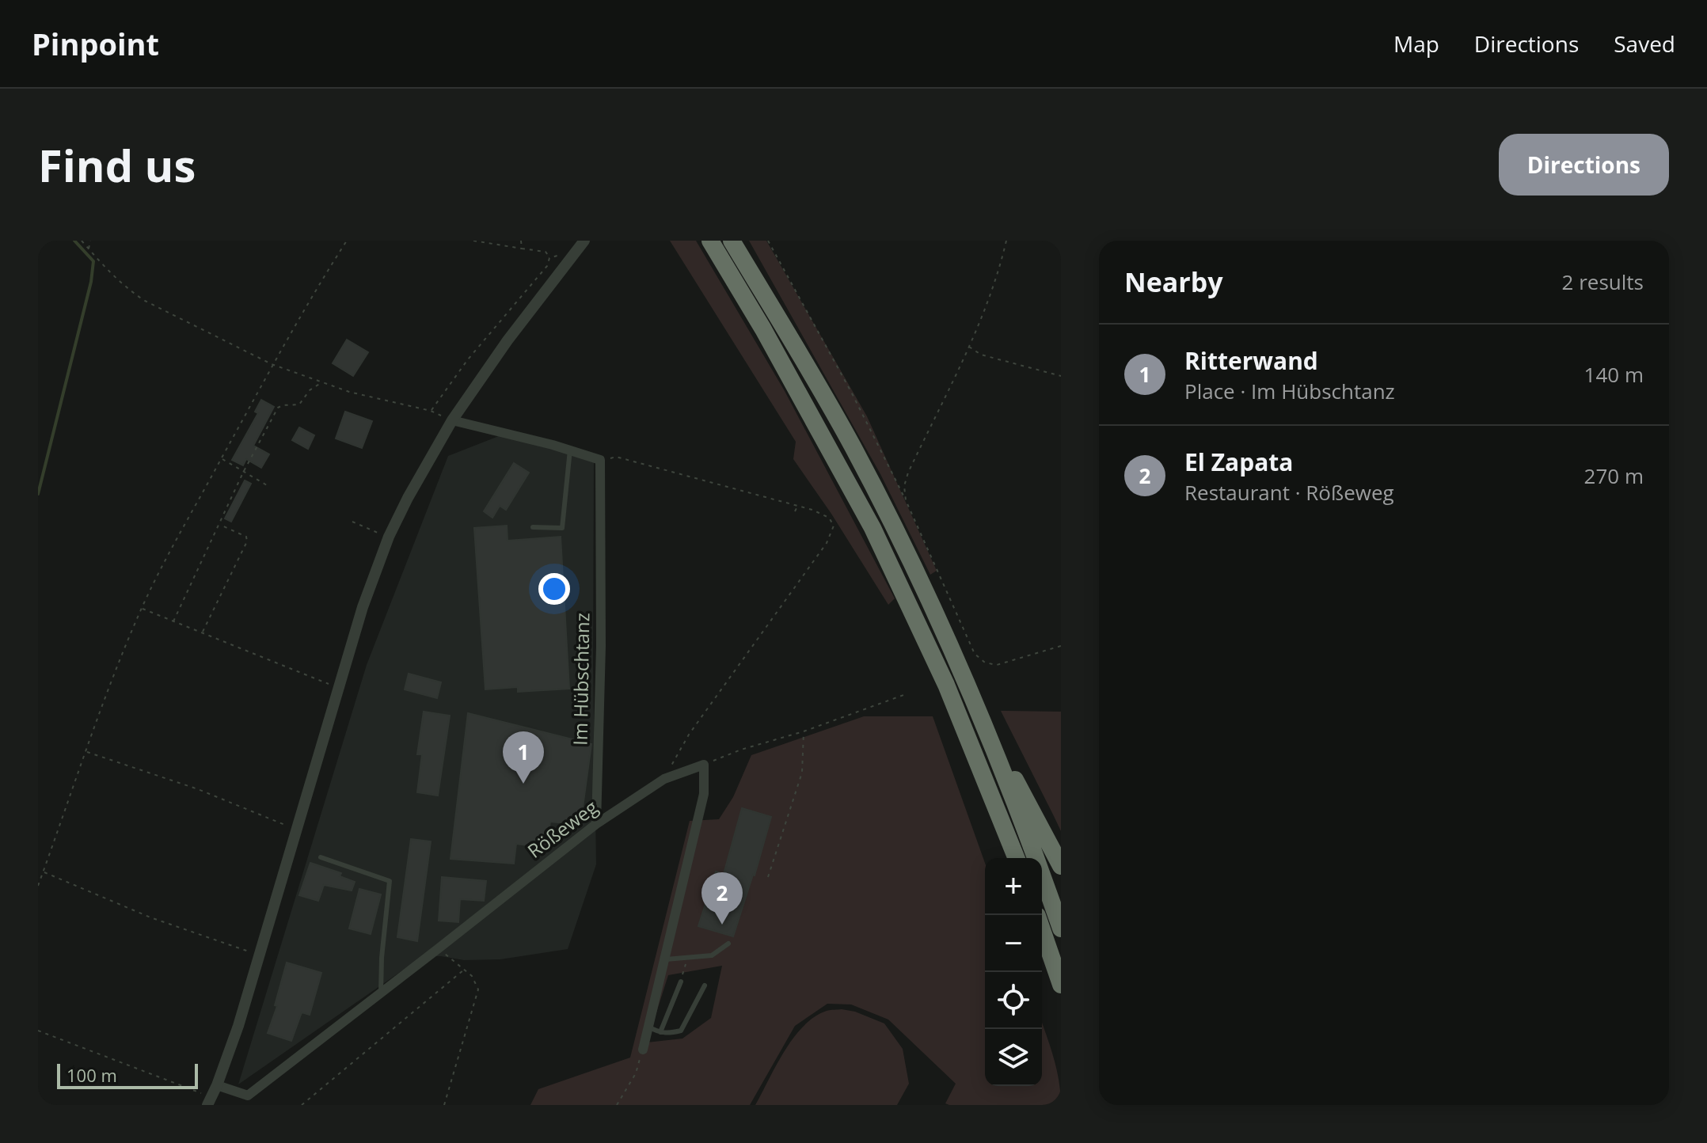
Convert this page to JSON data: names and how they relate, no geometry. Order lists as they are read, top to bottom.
{
  "streets": {
    "street": ["Im Hübschtanz", "Rößeweg"]
  },
  "crossings": [
    ["Im Hübschtanz", "Rößeweg"]
  ],
  "scale_bar": "100 m",
  "page": {
    "header": "Pinpoint",
    "nav": ["Map", "Directions", "Saved"],
    "buttons": "Directions",
    "title": "Find us",
    "heading": ["Nearby", "2 results"],
    "list": [
      {
        "mark": "1",
        "name": "Ritterwand",
        "note": "Place · Im Hübschtanz",
        "value": "140 m"
      },
      {
        "mark": "2",
        "name": "El Zapata",
        "note": "Restaurant · Rößeweg",
        "value": "270 m"
      }
    ],
    "pins": ["1", "2"],
    "map_buttons": ["+", "−"],
    "scale": "100 m"
  }
}
